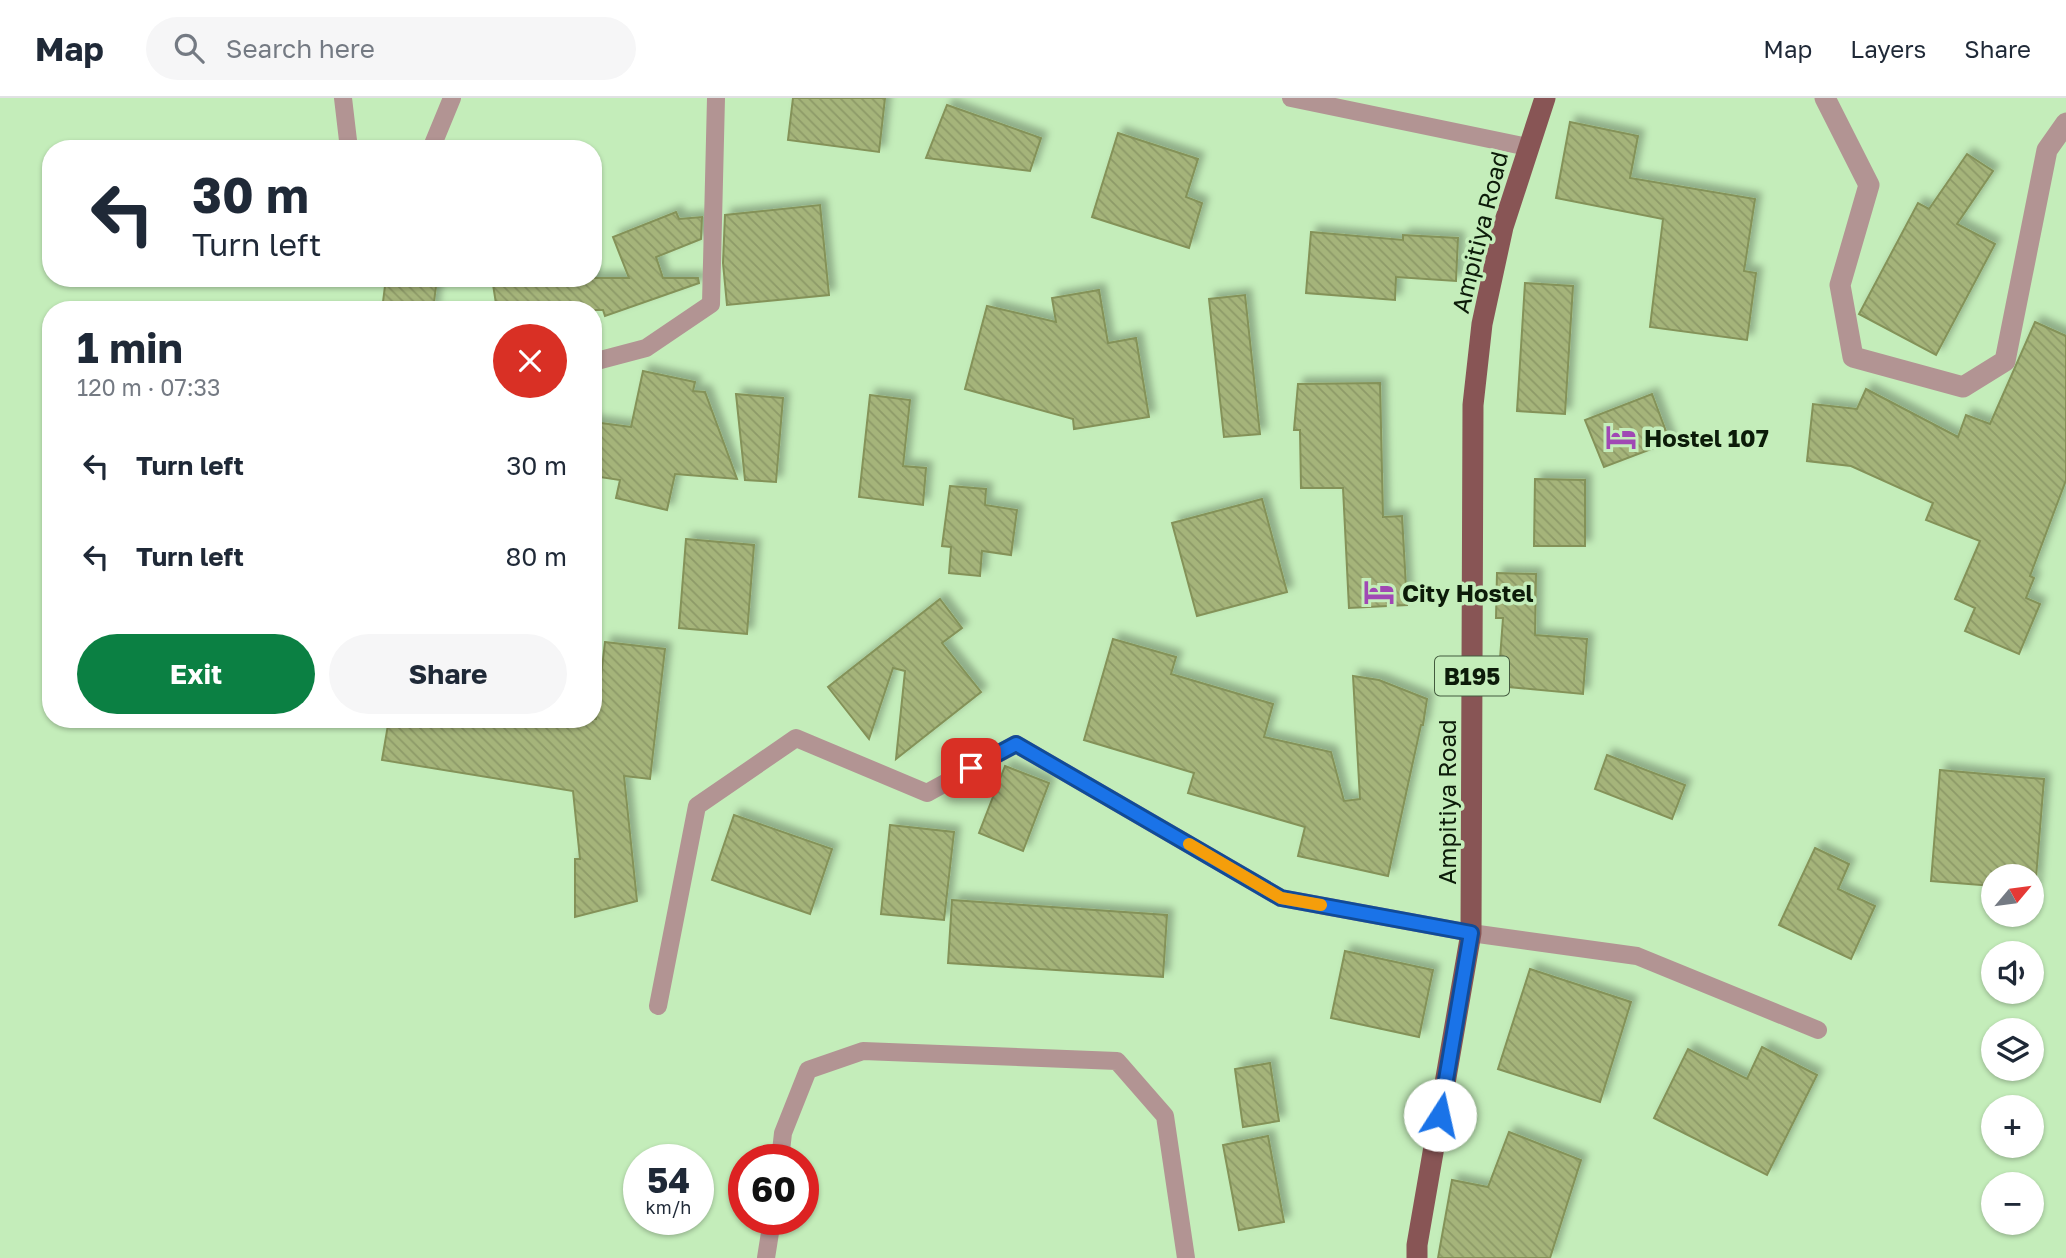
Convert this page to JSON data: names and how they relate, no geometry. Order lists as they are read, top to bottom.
{
  "streets": {
    "main road": ["Ampitiya Road", "B195"]
  },
  "places": {
    "hotel": ["Hostel 107", "City Hostel"]
  },
  "north": "top right",
  "page": {
    "header": "Map",
    "search": "Search here",
    "nav": ["Map", "Layers", "Share"],
    "turn": ["30 m", "Turn left"],
    "heading": ["1 min", "120 m · 07:33"],
    "list": [
      {
        "name": "Turn left",
        "value": "30 m"
      },
      {
        "name": "Turn left",
        "value": "80 m"
      }
    ],
    "buttons": ["Exit", "Share"],
    "map_buttons": ["+", "−"],
    "speed": "54 km/h",
    "limit": "60"
  }
}
